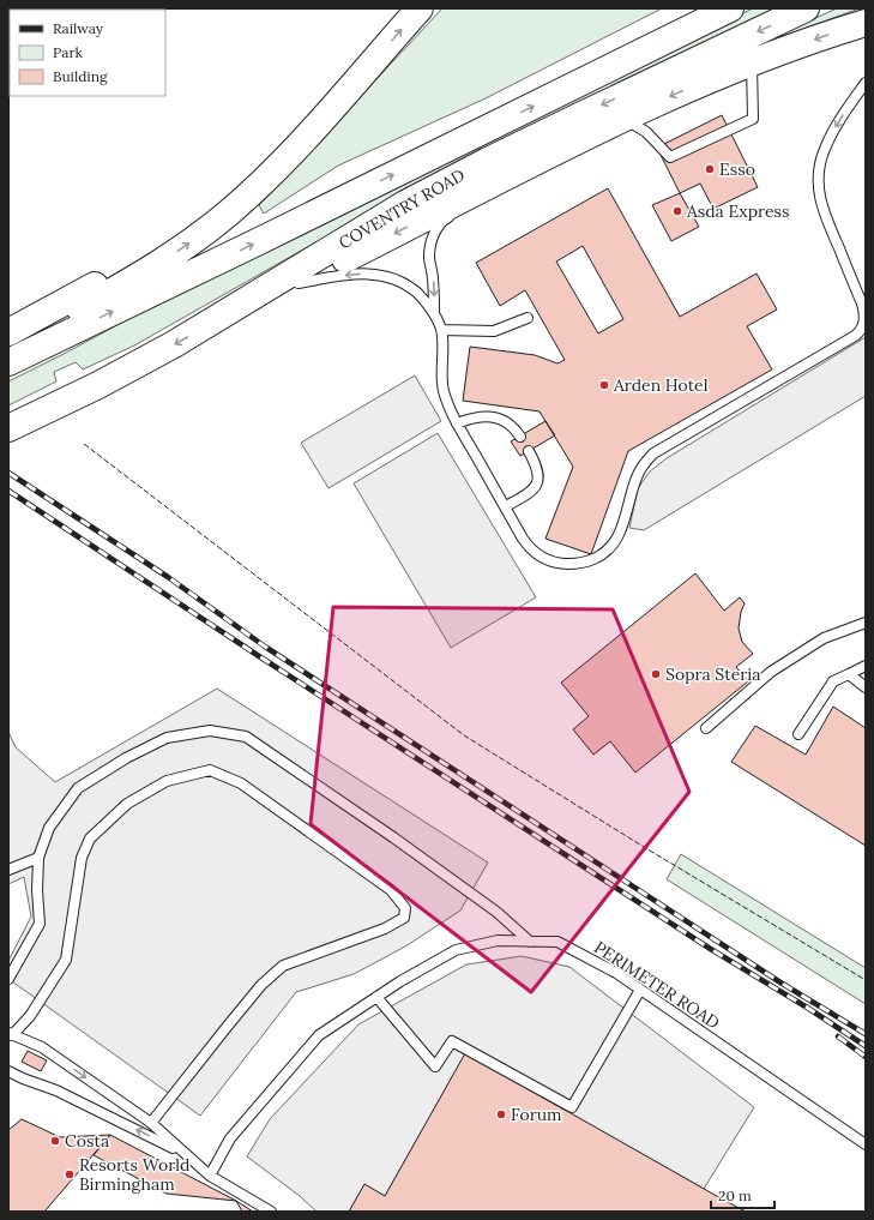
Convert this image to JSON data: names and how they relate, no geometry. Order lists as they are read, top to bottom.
{
  "streets": {
    "highway": ["COVENTRY ROAD"],
    "lane": ["PERIMETER ROAD"]
  },
  "places": [
    "Esso",
    "Asda Express",
    "Arden Hotel",
    "Sopra Steria",
    "Forum",
    "Costa",
    "Resorts World Birmingham"
  ],
  "legend": ["Railway", "Park", "Building"],
  "scale_bar": "20 m"
}
